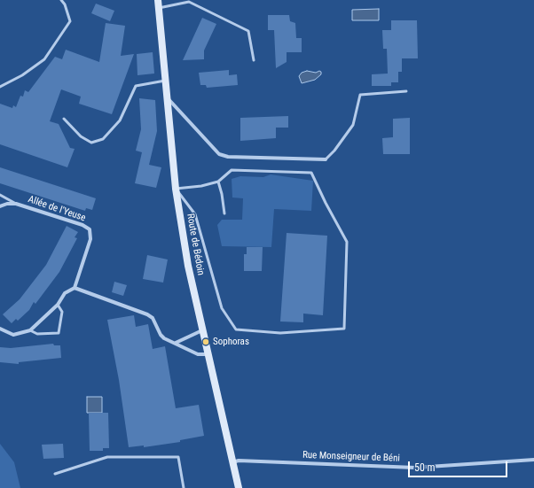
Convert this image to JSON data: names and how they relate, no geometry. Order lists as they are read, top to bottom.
{
  "streets": {
    "main road": ["Route de Bédoin"],
    "street": ["Allée de l'Yeuse", "Rue Monseigneur de Béni"]
  },
  "crossings": [
    ["Route de Bédoin", "Rue Monseigneur de Béni"]
  ],
  "places": ["Sophoras"],
  "scale_bar": "50 m"
}
